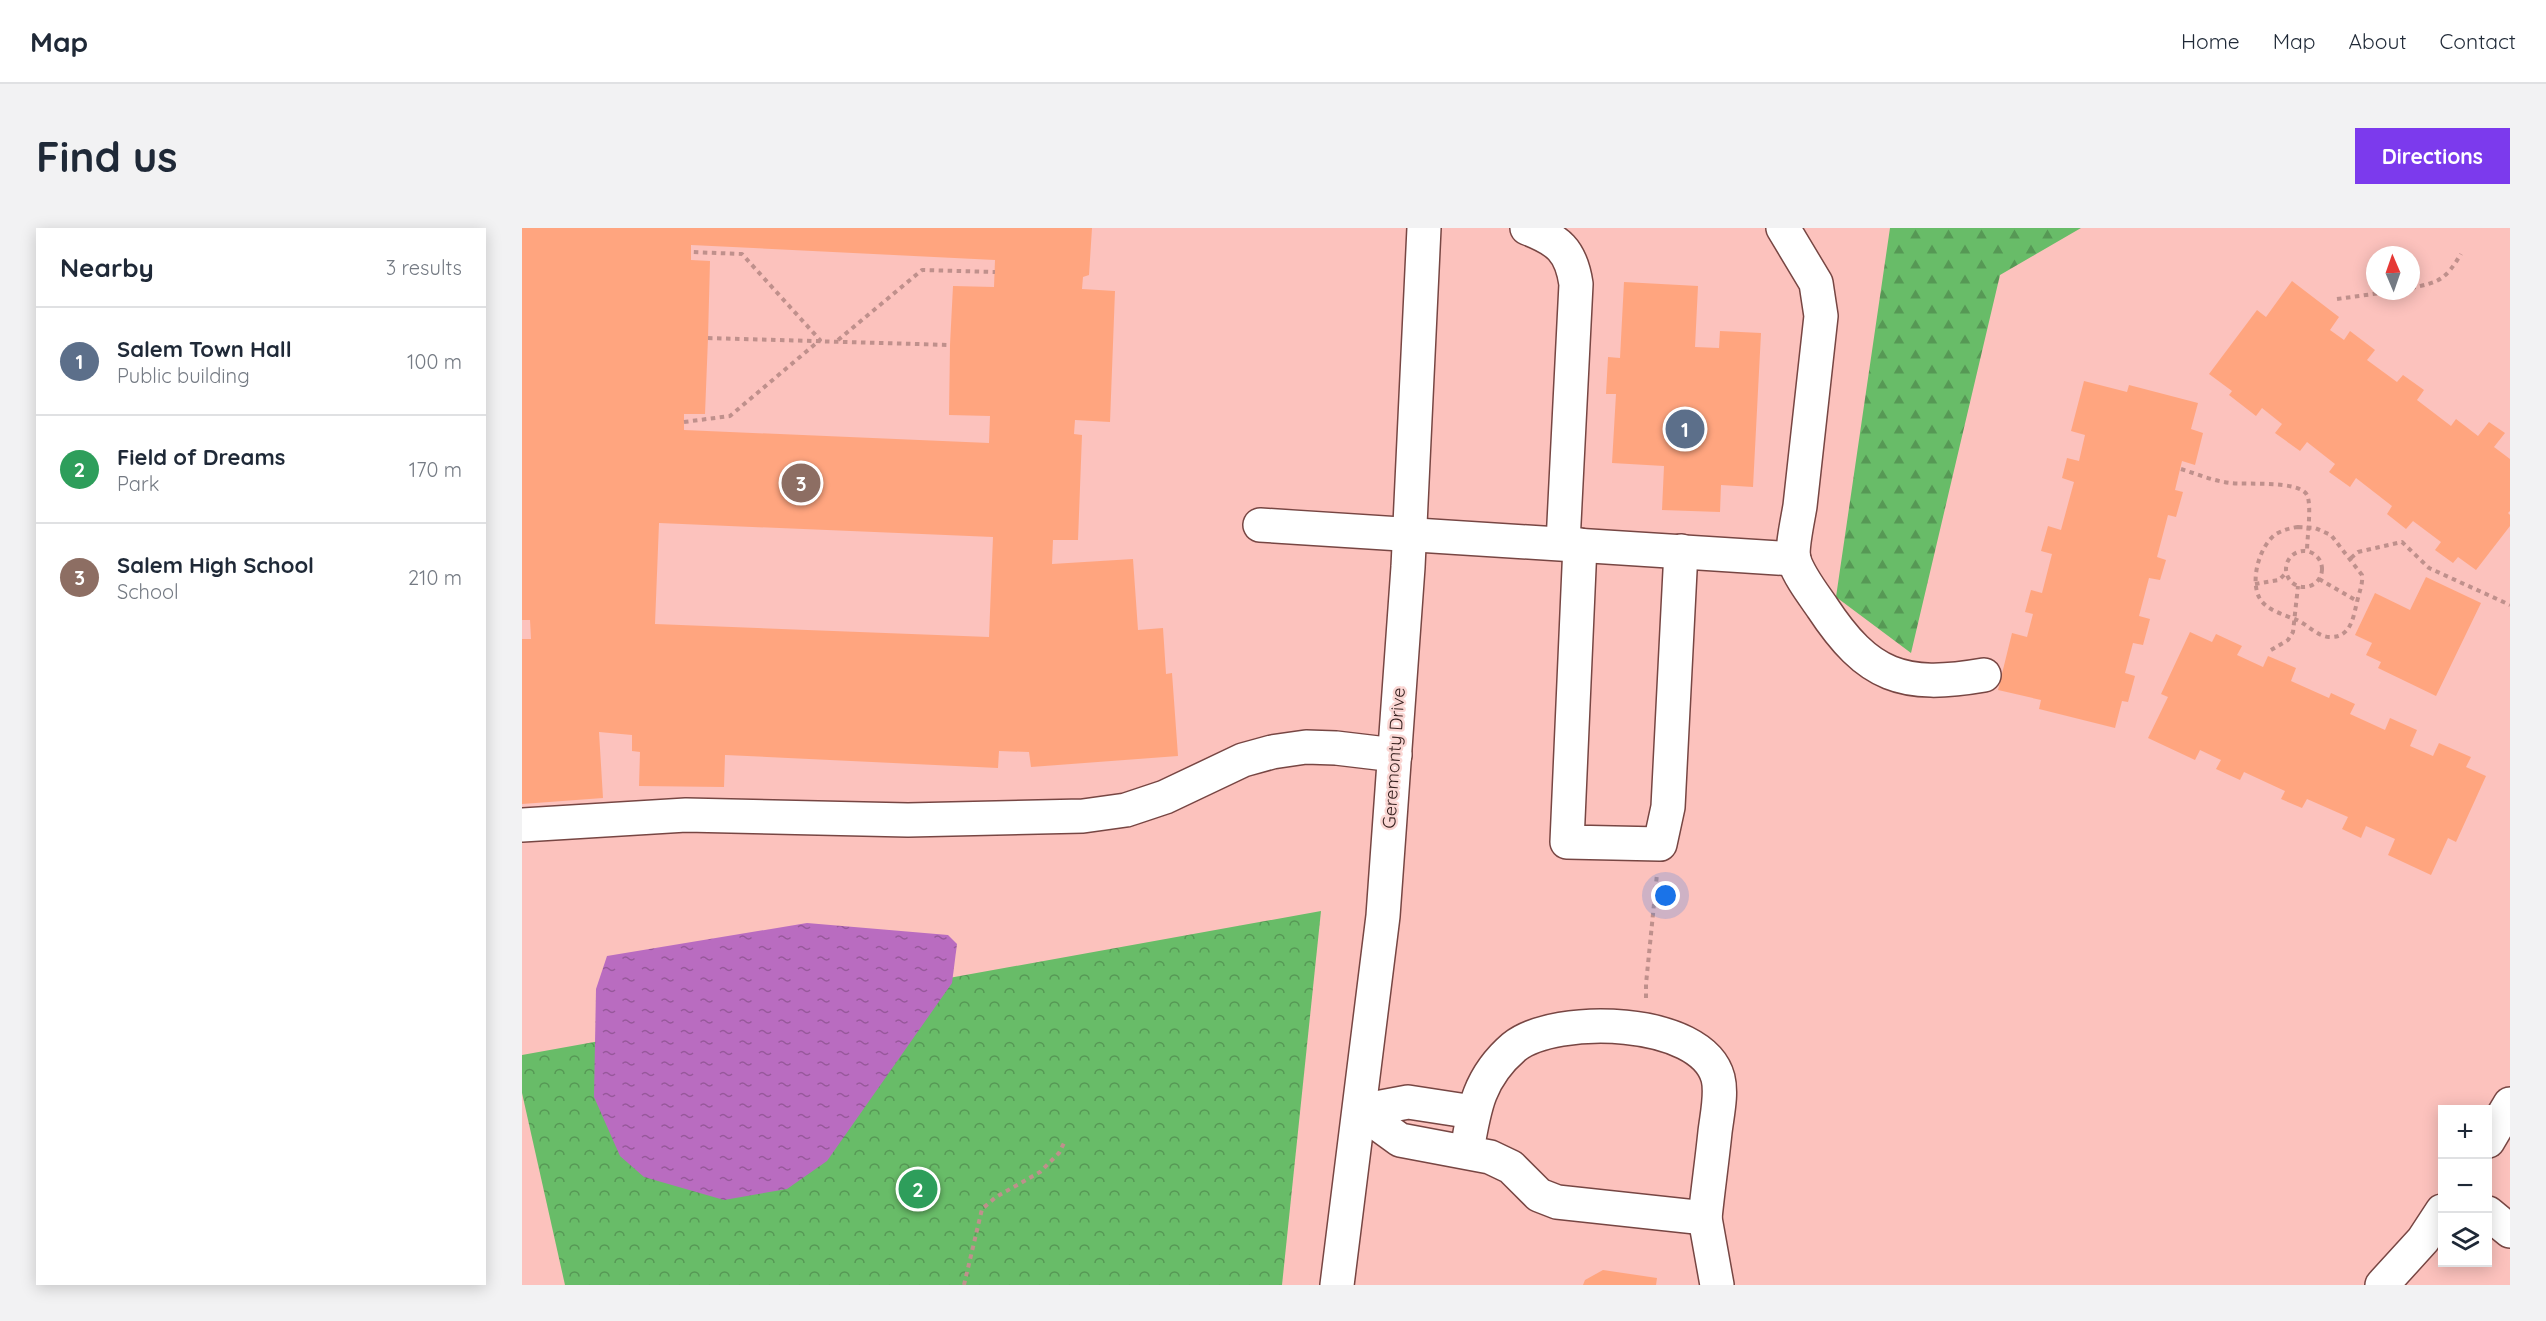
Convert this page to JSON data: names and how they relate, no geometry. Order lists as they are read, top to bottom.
{
  "streets": {
    "street": ["Geremonty Drive"]
  },
  "north": "top",
  "page": {
    "header": "Map",
    "nav": [
      "Home",
      "Map",
      "About",
      "Contact"
    ],
    "buttons": "Directions",
    "title": "Find us",
    "heading": ["Nearby", "3 results"],
    "list": [
      {
        "mark": "1",
        "name": "Salem Town Hall",
        "note": "Public building",
        "value": "100 m"
      },
      {
        "mark": "2",
        "name": "Field of Dreams",
        "note": "Park",
        "value": "170 m"
      },
      {
        "mark": "3",
        "name": "Salem High School",
        "note": "School",
        "value": "210 m"
      }
    ],
    "pins": ["1", "3", "2"],
    "map_buttons": ["+", "−"]
  }
}
